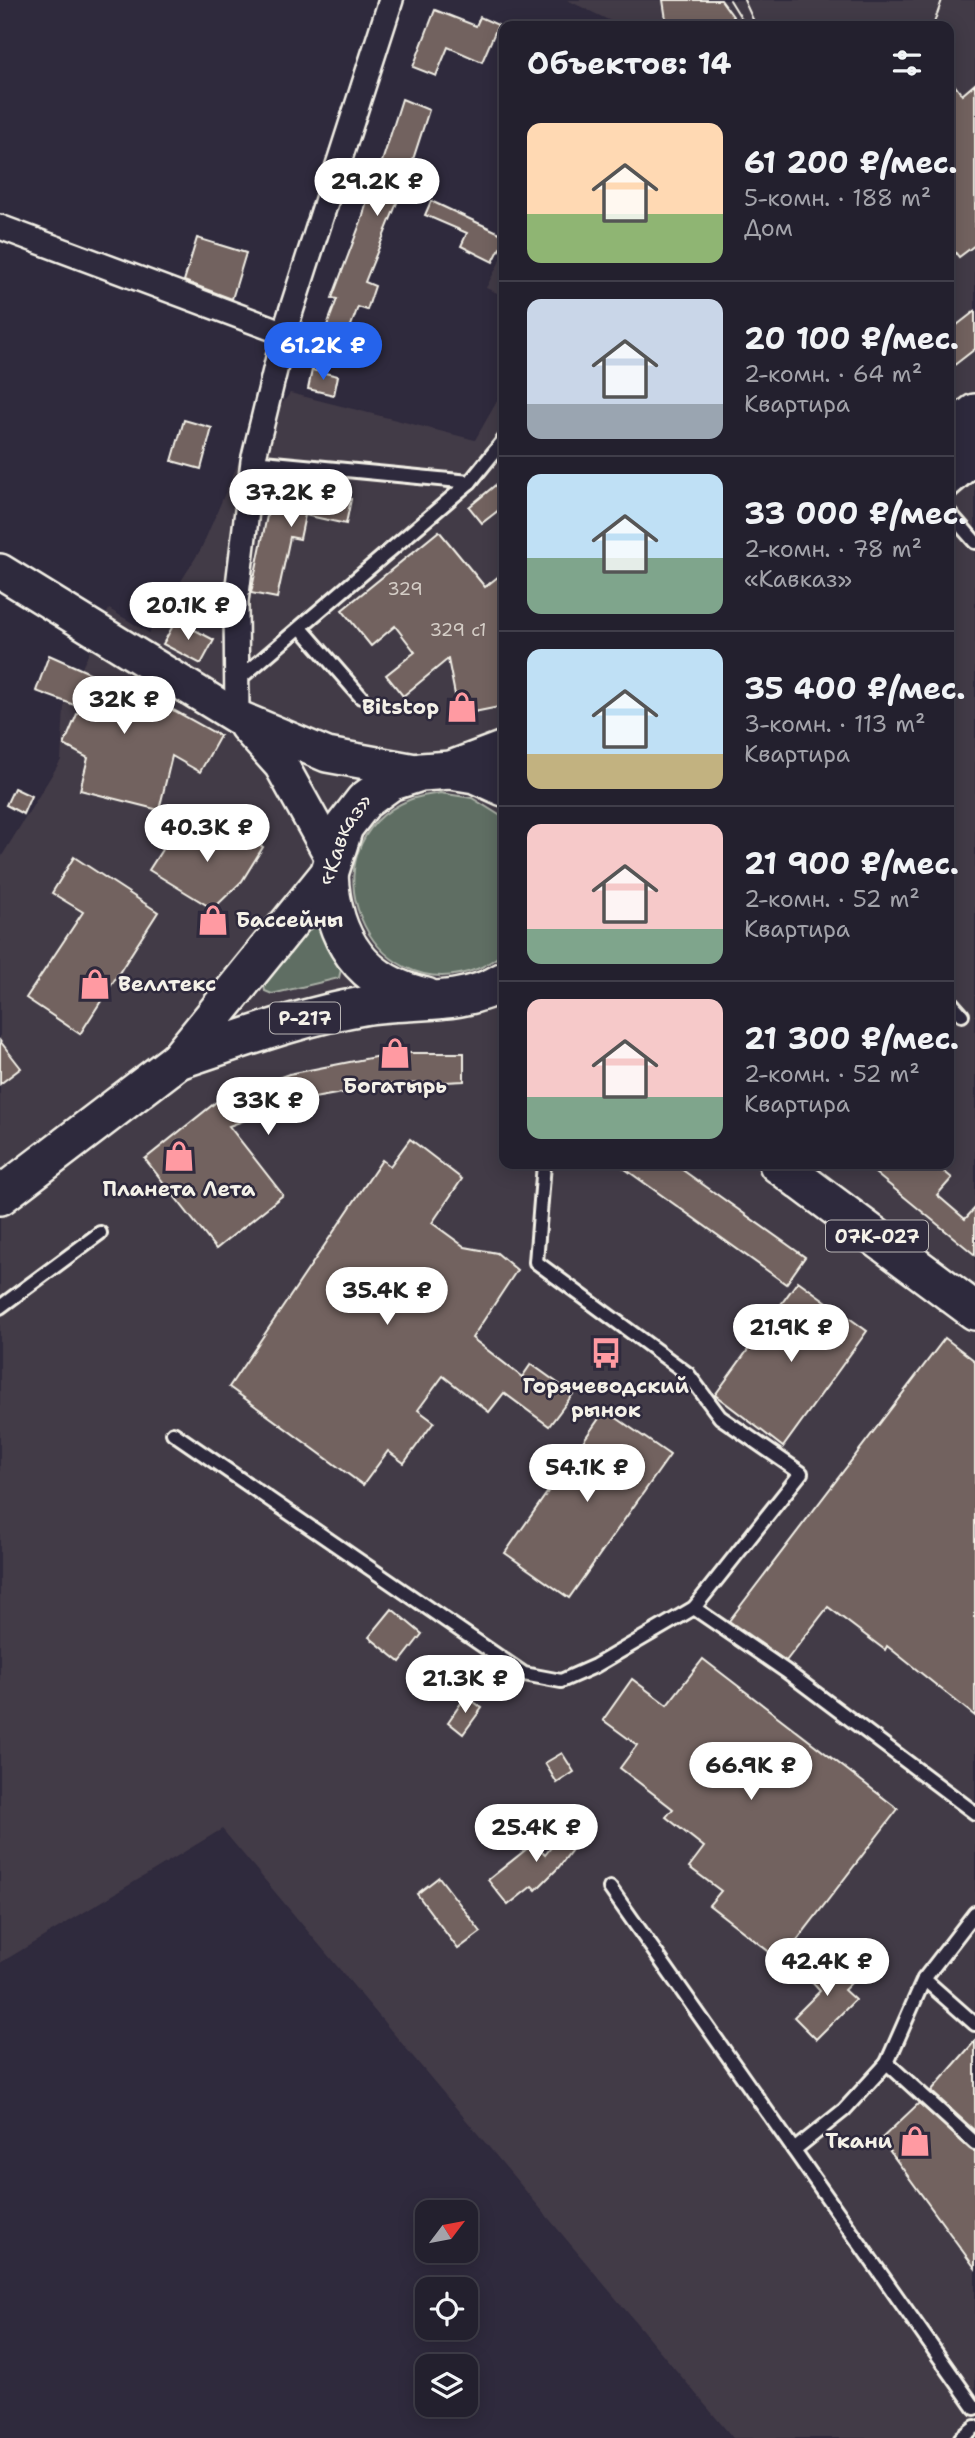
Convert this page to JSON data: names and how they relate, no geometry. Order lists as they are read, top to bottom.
{
  "streets": {
    "main road": ["«Кавказ»", "Р-217", "07К-027"]
  },
  "places": {
    "shop": [
      "Bitstop",
      "Бассейны",
      "Веллтекс",
      "Богатырь",
      "Планета Лета",
      "Ткани"
    ],
    "bus stop": ["Горячеводский рынок"]
  },
  "house_numbers": ["329", "329 с1"],
  "north": "top right",
  "page": {
    "heading": "Объектов: 14",
    "list": [
      {
        "name": "61 200 ₽/мес.",
        "note": "5-комн. · 188 m² · Дом"
      },
      {
        "name": "20 100 ₽/мес.",
        "note": "2-комн. · 64 m² · Квартира"
      },
      {
        "name": "33 000 ₽/мес.",
        "note": "2-комн. · 78 m² · «Кавказ»"
      },
      {
        "name": "35 400 ₽/мес.",
        "note": "3-комн. · 113 m² · Квартира"
      },
      {
        "name": "21 900 ₽/мес.",
        "note": "2-комн. · 52 m² · Квартира"
      },
      {
        "name": "21 300 ₽/мес.",
        "note": "2-комн. · 52 m² · Квартира"
      }
    ],
    "price": [
      "29.2K ₽",
      "61.2K ₽",
      "37.2K ₽",
      "20.1K ₽",
      "32K ₽",
      "40.3K ₽",
      "33K ₽",
      "35.4K ₽",
      "21.9K ₽",
      "54.1K ₽",
      "21.3K ₽",
      "66.9K ₽",
      "25.4K ₽",
      "42.4K ₽"
    ]
  }
}
